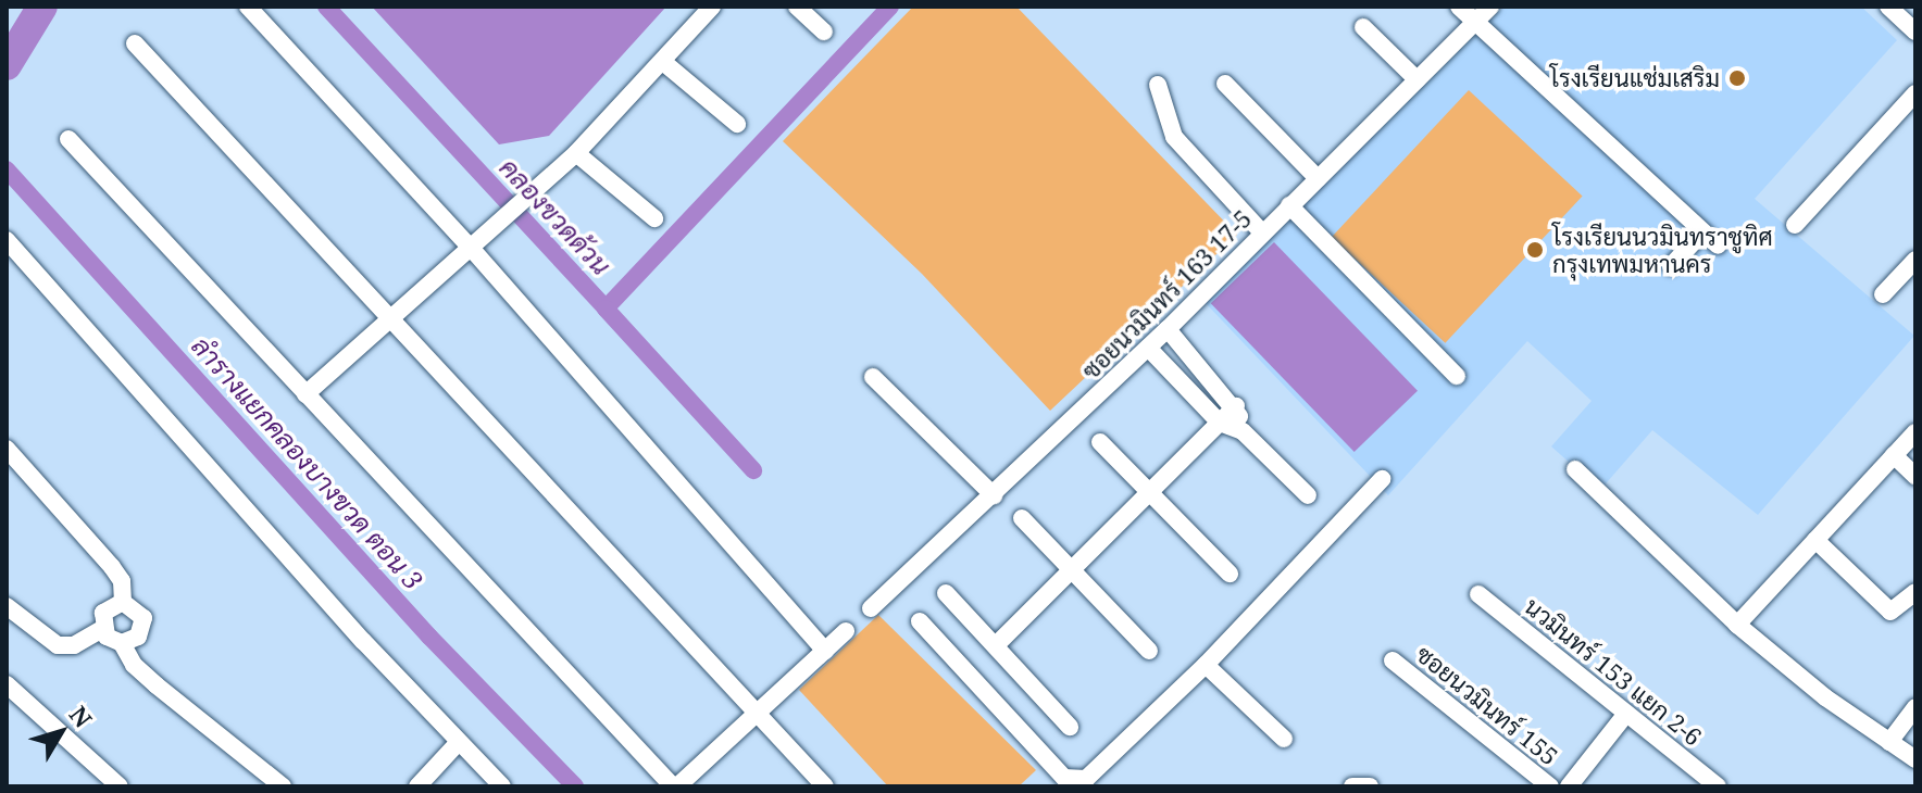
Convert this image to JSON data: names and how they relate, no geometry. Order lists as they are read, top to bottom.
{
  "streets": {
    "street": ["ซอยนวมินทร์ 163 17-5", "นวมินทร์ 153 แยก 2-6", "ซอยนวมินทร์ 155"]
  },
  "water": ["คลองขวดด้วน", "ลำรางแยกคลองบางขวด ตอน 3"],
  "places": ["โรงเรียนแช่มเสริม", "โรงเรียนนวมินทราชูทิศ กรุงเทพมหานคร"],
  "north": "top right"
}
